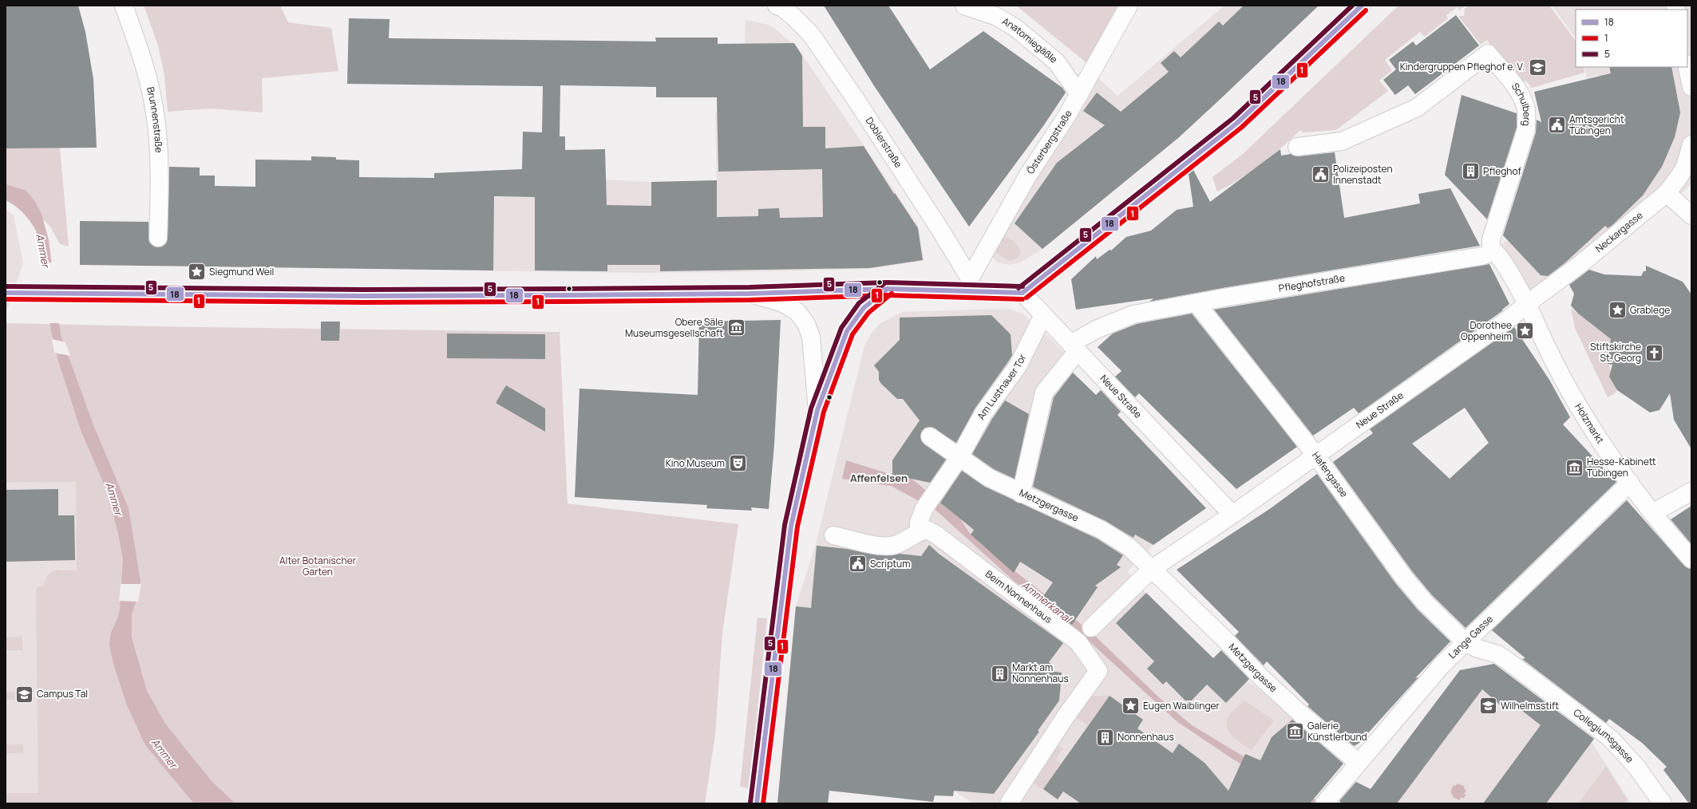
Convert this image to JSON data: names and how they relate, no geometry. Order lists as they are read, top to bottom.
{
  "streets": {
    "street": [
      "Anatomiegäßle",
      "Schulberg",
      "Brunnenstraße",
      "Doblerstraße",
      "Österbergstraße",
      "Neckargasse",
      "Pfleghofstraße",
      "Am Lustnauer Tor",
      "Neue Straße",
      "Holzmarkt",
      "Hafengasse",
      "Metzgergasse",
      "Beim Nonnenhaus",
      "Lange Gasse",
      "Collegiumsgasse"
    ]
  },
  "crossings": [
    ["Anatomiegäßle", "Österbergstraße"],
    ["Schulberg", "Pfleghofstraße"],
    ["Doblerstraße", "Österbergstraße"],
    ["Neckargasse", "Neue Straße"],
    ["Neckargasse", "Holzmarkt"],
    ["Pfleghofstraße", "Neue Straße"],
    ["Pfleghofstraße", "Hafengasse"],
    ["Am Lustnauer Tor", "Neue Straße"],
    ["Am Lustnauer Tor", "Metzgergasse"],
    ["Neue Straße", "Holzmarkt"],
    ["Neue Straße", "Hafengasse"],
    ["Neue Straße", "Metzgergasse"],
    ["Holzmarkt", "Lange Gasse"],
    ["Hafengasse", "Lange Gasse"],
    ["Hafengasse", "Collegiumsgasse"],
    ["Metzgergasse", "Lange Gasse"],
    ["Lange Gasse", "Collegiumsgasse"]
  ],
  "districts": ["Affenfelsen"],
  "water": ["Ammer", "Ammerkanal"],
  "parks": ["Alter Botanischer Garten"],
  "places": {
    "school or university": ["Kindergruppen Pfleghof e. V.", "Campus Tal", "Wilhelmsstift"],
    "public building": ["Amtsgericht Tübingen", "Polizeiposten Innenstadt", "Scriptum"],
    "building": ["Pfleghof", "Markt am Nonnenhaus", "Nonnenhaus"],
    "place": [
      "Siegmund Weil",
      "Grablege",
      "Dorothee Oppenheim",
      "Eugen Waiblinger"
    ],
    "museum": ["Obere Säle Museumsgesellschaft", "Hesse-Kabinett Tübingen", "Galerie Künstlerbund"],
    "church": ["Stiftskirche St. Georg"],
    "theatre": ["Kino Museum"]
  },
  "lines": ["transit line 18", "transit line 5", "transit line 1"],
  "legend": ["18", "1", "5"]
}
